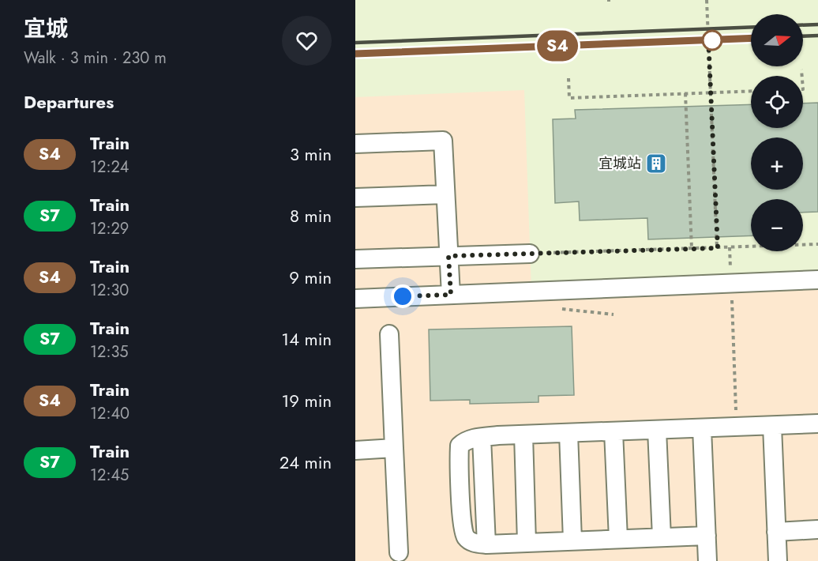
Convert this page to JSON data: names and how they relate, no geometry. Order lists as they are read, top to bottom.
{
  "places": {
    "building": ["宜城站"]
  },
  "north": "right",
  "page": {
    "heading": [
      ["宜城", "Walk · 3 min · 230 m"],
      "Departures"
    ],
    "on_map": "S4",
    "map_buttons": ["+", "−"],
    "list": [
      {
        "mark": "S4",
        "name": "Train",
        "note": "12:24",
        "value": "3 min"
      },
      {
        "mark": "S7",
        "name": "Train",
        "note": "12:29",
        "value": "8 min"
      },
      {
        "mark": "S4",
        "name": "Train",
        "note": "12:30",
        "value": "9 min"
      },
      {
        "mark": "S7",
        "name": "Train",
        "note": "12:35",
        "value": "14 min"
      },
      {
        "mark": "S4",
        "name": "Train",
        "note": "12:40",
        "value": "19 min"
      },
      {
        "mark": "S7",
        "name": "Train",
        "note": "12:45",
        "value": "24 min"
      }
    ]
  }
}
